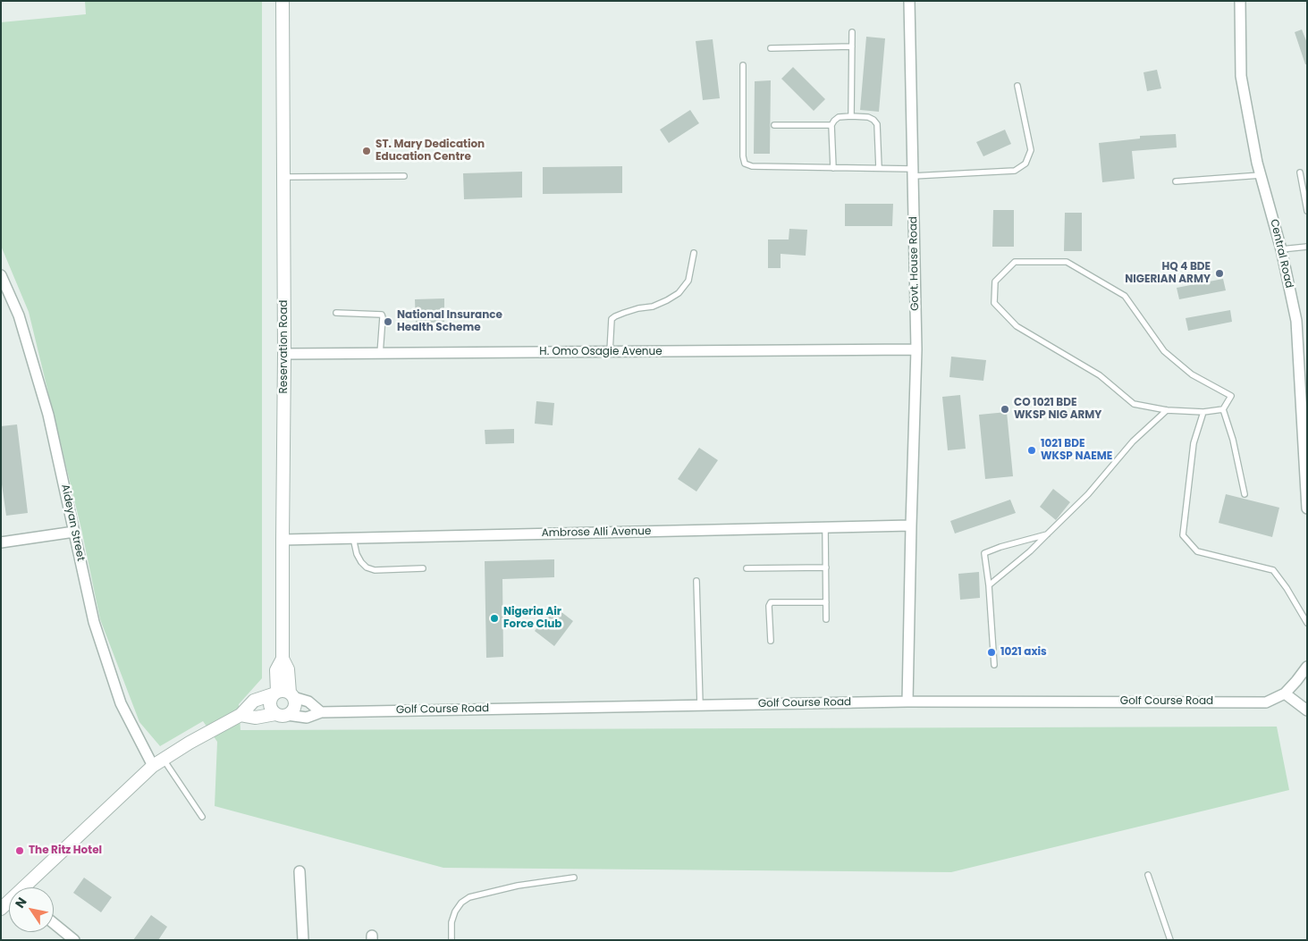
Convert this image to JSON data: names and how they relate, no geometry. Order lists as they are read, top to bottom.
{
  "streets": {
    "street": [
      "Central Road",
      "Govt. House Road",
      "Reservation Road",
      "H. Omo Osagie Avenue",
      "Aideyan Street",
      "Ambrose Alli Avenue",
      "Golf Course Road"
    ]
  },
  "crossings": [
    ["Govt. House Road", "H. Omo Osagie Avenue"],
    ["Govt. House Road", "Ambrose Alli Avenue"],
    ["Govt. House Road", "Golf Course Road"],
    ["Reservation Road", "H. Omo Osagie Avenue"],
    ["Reservation Road", "Ambrose Alli Avenue"],
    ["Reservation Road", "Golf Course Road"]
  ],
  "places": [
    "ST. Mary Dedication Education Centre",
    "HQ 4 BDE NIGERIAN ARMY",
    "National Insurance Health Scheme",
    "CO 1021 BDE WKSP NIG ARMY",
    "1021 BDE WKSP NAEME",
    "Nigeria Air Force Club",
    "1021 axis",
    "The Ritz Hotel"
  ],
  "north": "top left"
}
